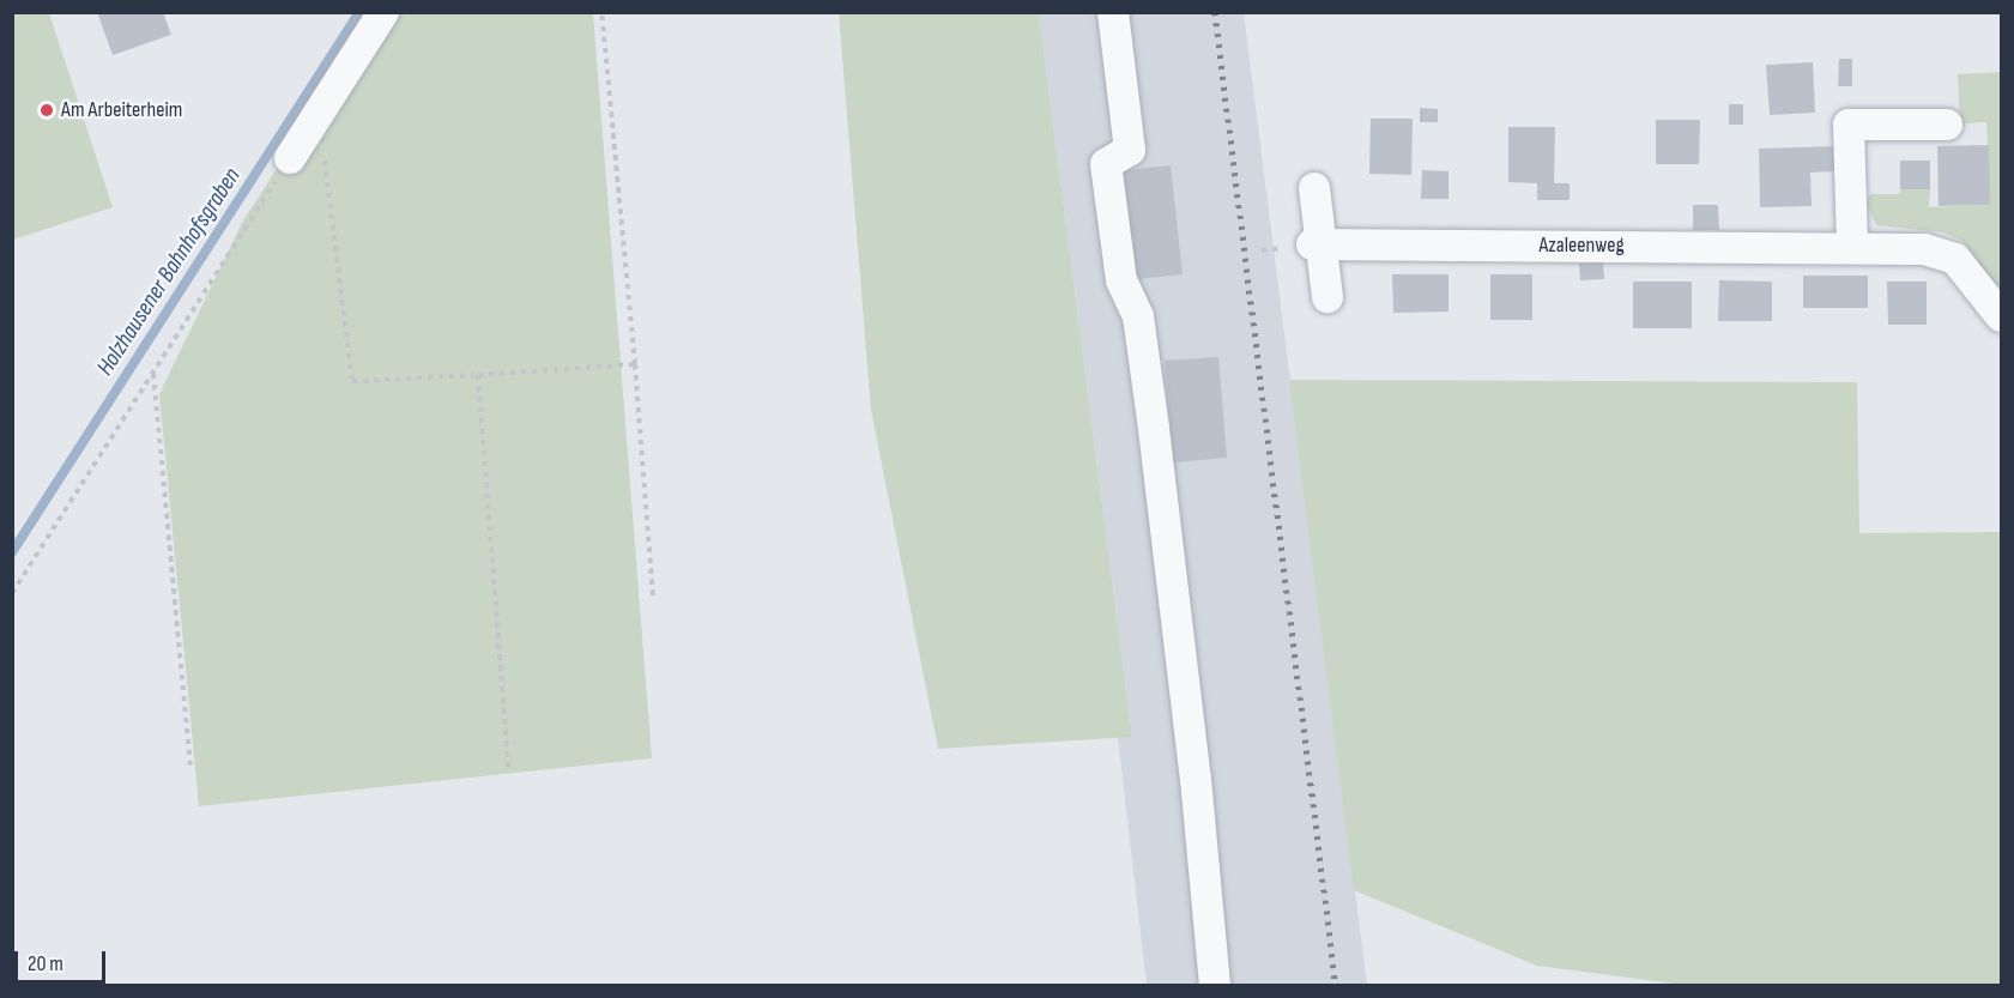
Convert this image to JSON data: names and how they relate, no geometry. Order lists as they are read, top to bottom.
{
  "streets": {
    "street": ["Azaleenweg"]
  },
  "water": ["Holzhausener Bahnhofsgraben"],
  "places": ["Am Arbeiterheim"],
  "scale_bar": "20 m"
}
